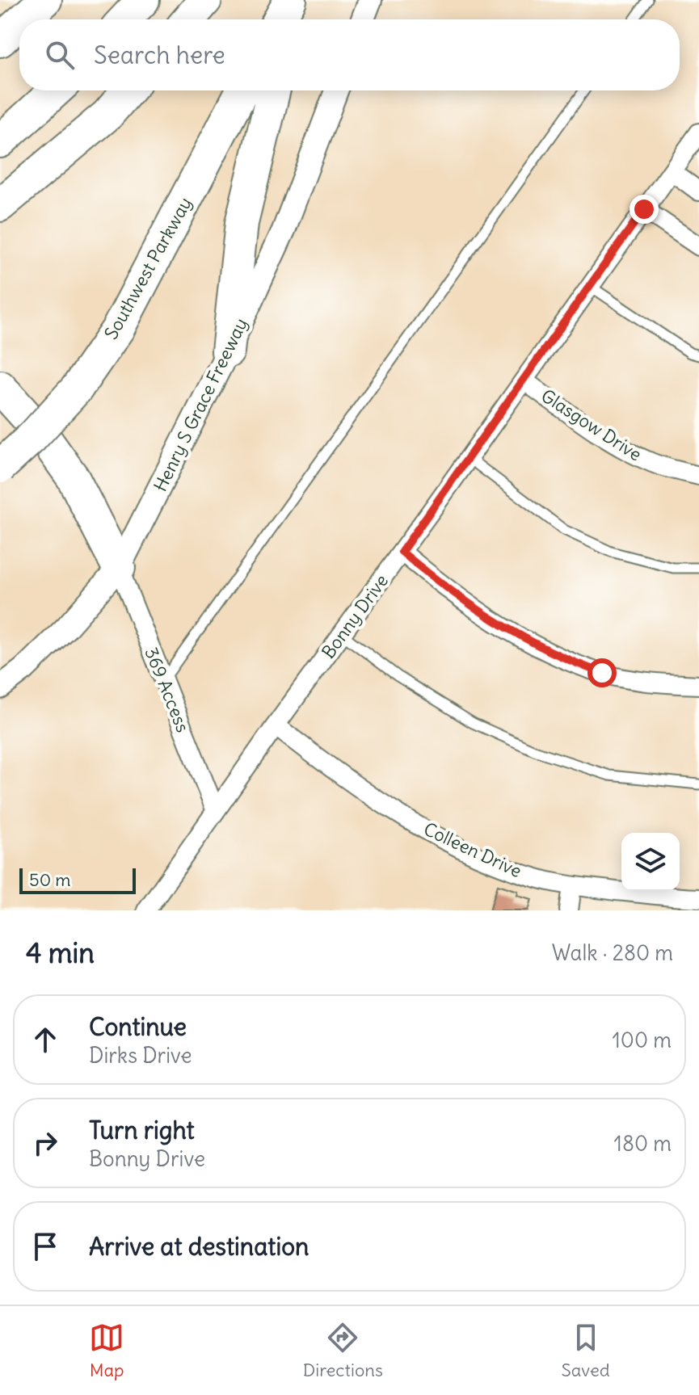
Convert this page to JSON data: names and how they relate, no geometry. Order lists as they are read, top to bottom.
{
  "streets": {
    "highway": ["Southwest Parkway"],
    "street": [
      "Henry S Grace Freeway",
      "Glasgow Drive",
      "Bonny Drive",
      "369 Access",
      "Colleen Drive"
    ]
  },
  "crossings": [
    ["Henry S Grace Freeway", "369 Access"],
    ["Glasgow Drive", "Bonny Drive"],
    ["Bonny Drive", "369 Access"],
    ["Bonny Drive", "Colleen Drive"]
  ],
  "scale_bar": "50 m",
  "page": {
    "search": "Search here",
    "scale": "50 m",
    "heading": ["4 min", "Walk · 280 m"],
    "list": [
      ["Continue", "Dirks Drive", "100 m"],
      ["Turn right", "Bonny Drive", "180 m"],
      "Arrive at destination"
    ],
    "nav": ["Map", "Directions", "Saved"]
  }
}
